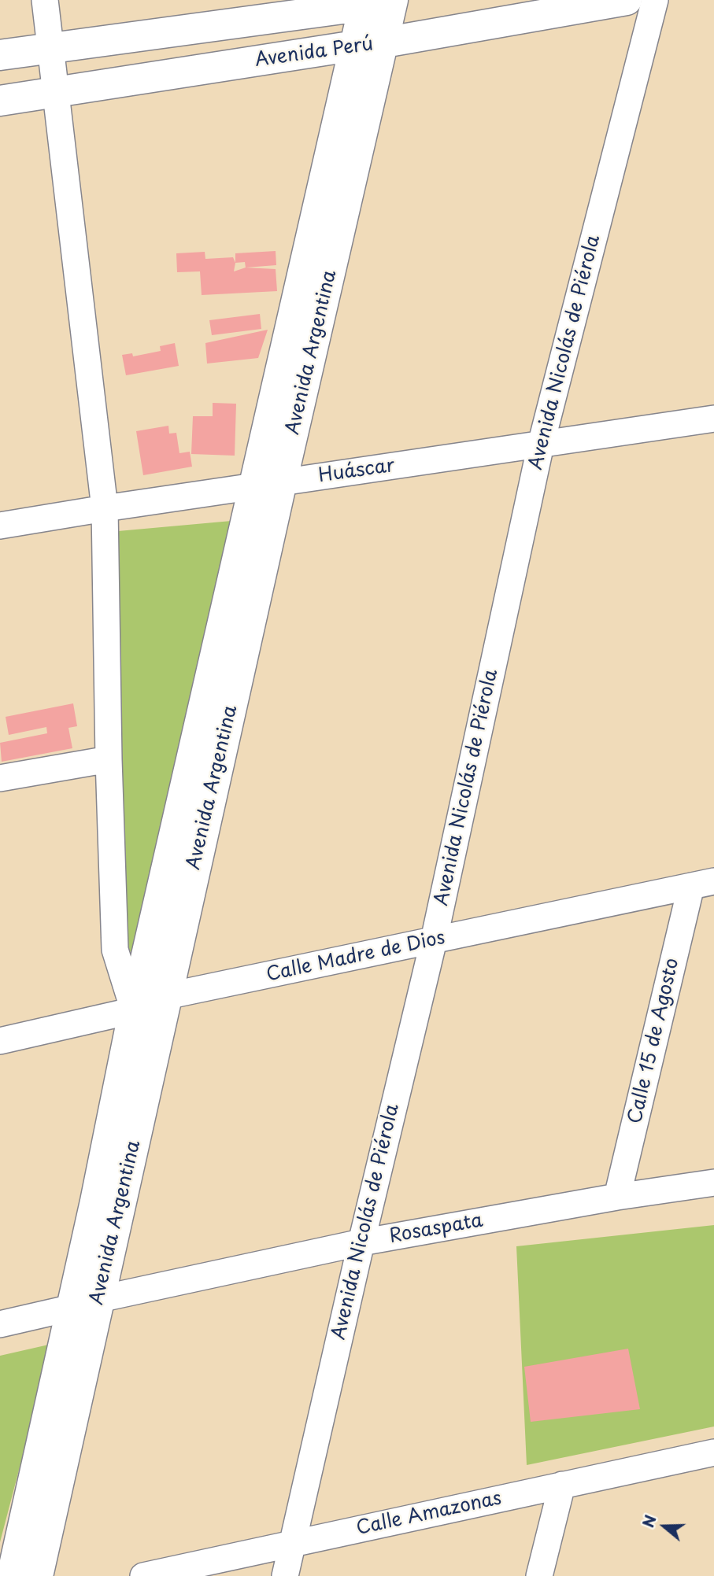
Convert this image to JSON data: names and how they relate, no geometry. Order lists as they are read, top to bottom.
{
  "streets": {
    "street": [
      "Avenida Perú",
      "Avenida Argentina",
      "Avenida Nicolás de Piérola",
      "Huáscar",
      "Calle Madre de Dios",
      "Calle 15 de Agosto",
      "Rosaspata",
      "Calle Amazonas"
    ]
  },
  "crossings": [
    ["Avenida Perú", "Avenida Argentina"],
    ["Avenida Argentina", "Huáscar"],
    ["Avenida Argentina", "Calle Madre de Dios"],
    ["Avenida Argentina", "Rosaspata"],
    ["Avenida Nicolás de Piérola", "Huáscar"],
    ["Avenida Nicolás de Piérola", "Calle Madre de Dios"],
    ["Avenida Nicolás de Piérola", "Rosaspata"],
    ["Avenida Nicolás de Piérola", "Calle Amazonas"],
    ["Calle Madre de Dios", "Calle 15 de Agosto"],
    ["Calle 15 de Agosto", "Rosaspata"]
  ],
  "north": "left"
}
